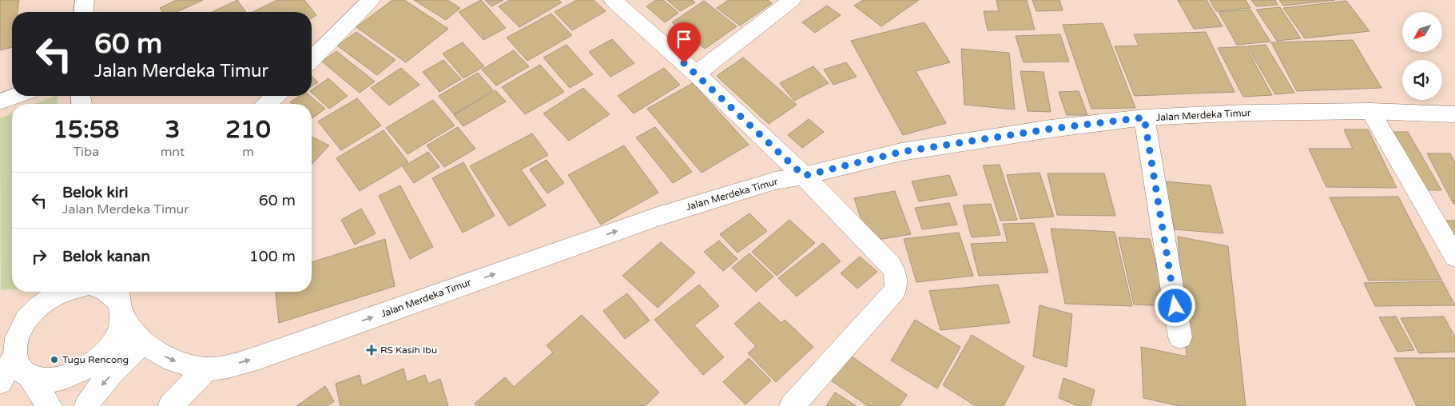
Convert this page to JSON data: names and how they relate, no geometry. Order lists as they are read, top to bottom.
{
  "streets": {
    "main road": ["Jalan Merdeka Timur"]
  },
  "one_way": ["Jalan Merdeka Timur"],
  "places": {
    "health": ["RS Kasih Ibu"],
    "other": ["Tugu Rencong"]
  },
  "north": "bottom left",
  "page": {
    "turn": ["60 m", "Jalan Merdeka Timur"],
    "eta": [
      "15:58",
      "Tiba",
      "3",
      "mnt",
      "210",
      "m"
    ],
    "list": [
      {
        "name": "Belok kiri",
        "note": "Jalan Merdeka Timur",
        "value": "60 m"
      },
      {
        "name": "Belok kanan",
        "value": "100 m"
      }
    ]
  }
}
